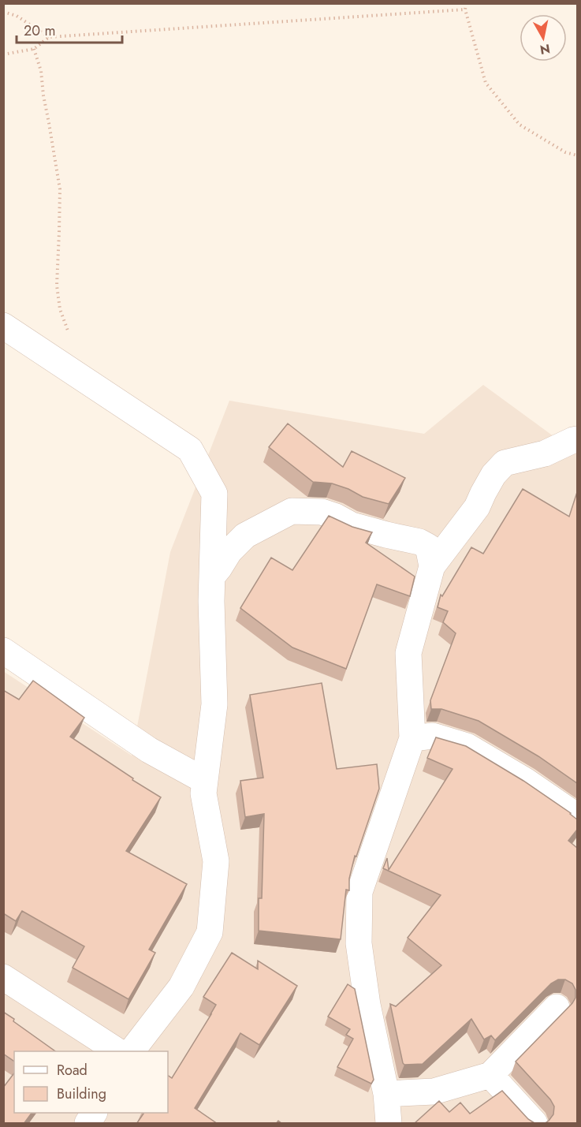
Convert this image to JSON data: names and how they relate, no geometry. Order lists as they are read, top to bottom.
{
  "legend": ["Road", "Building"],
  "scale_bar": "20 m",
  "north": "bottom"
}
